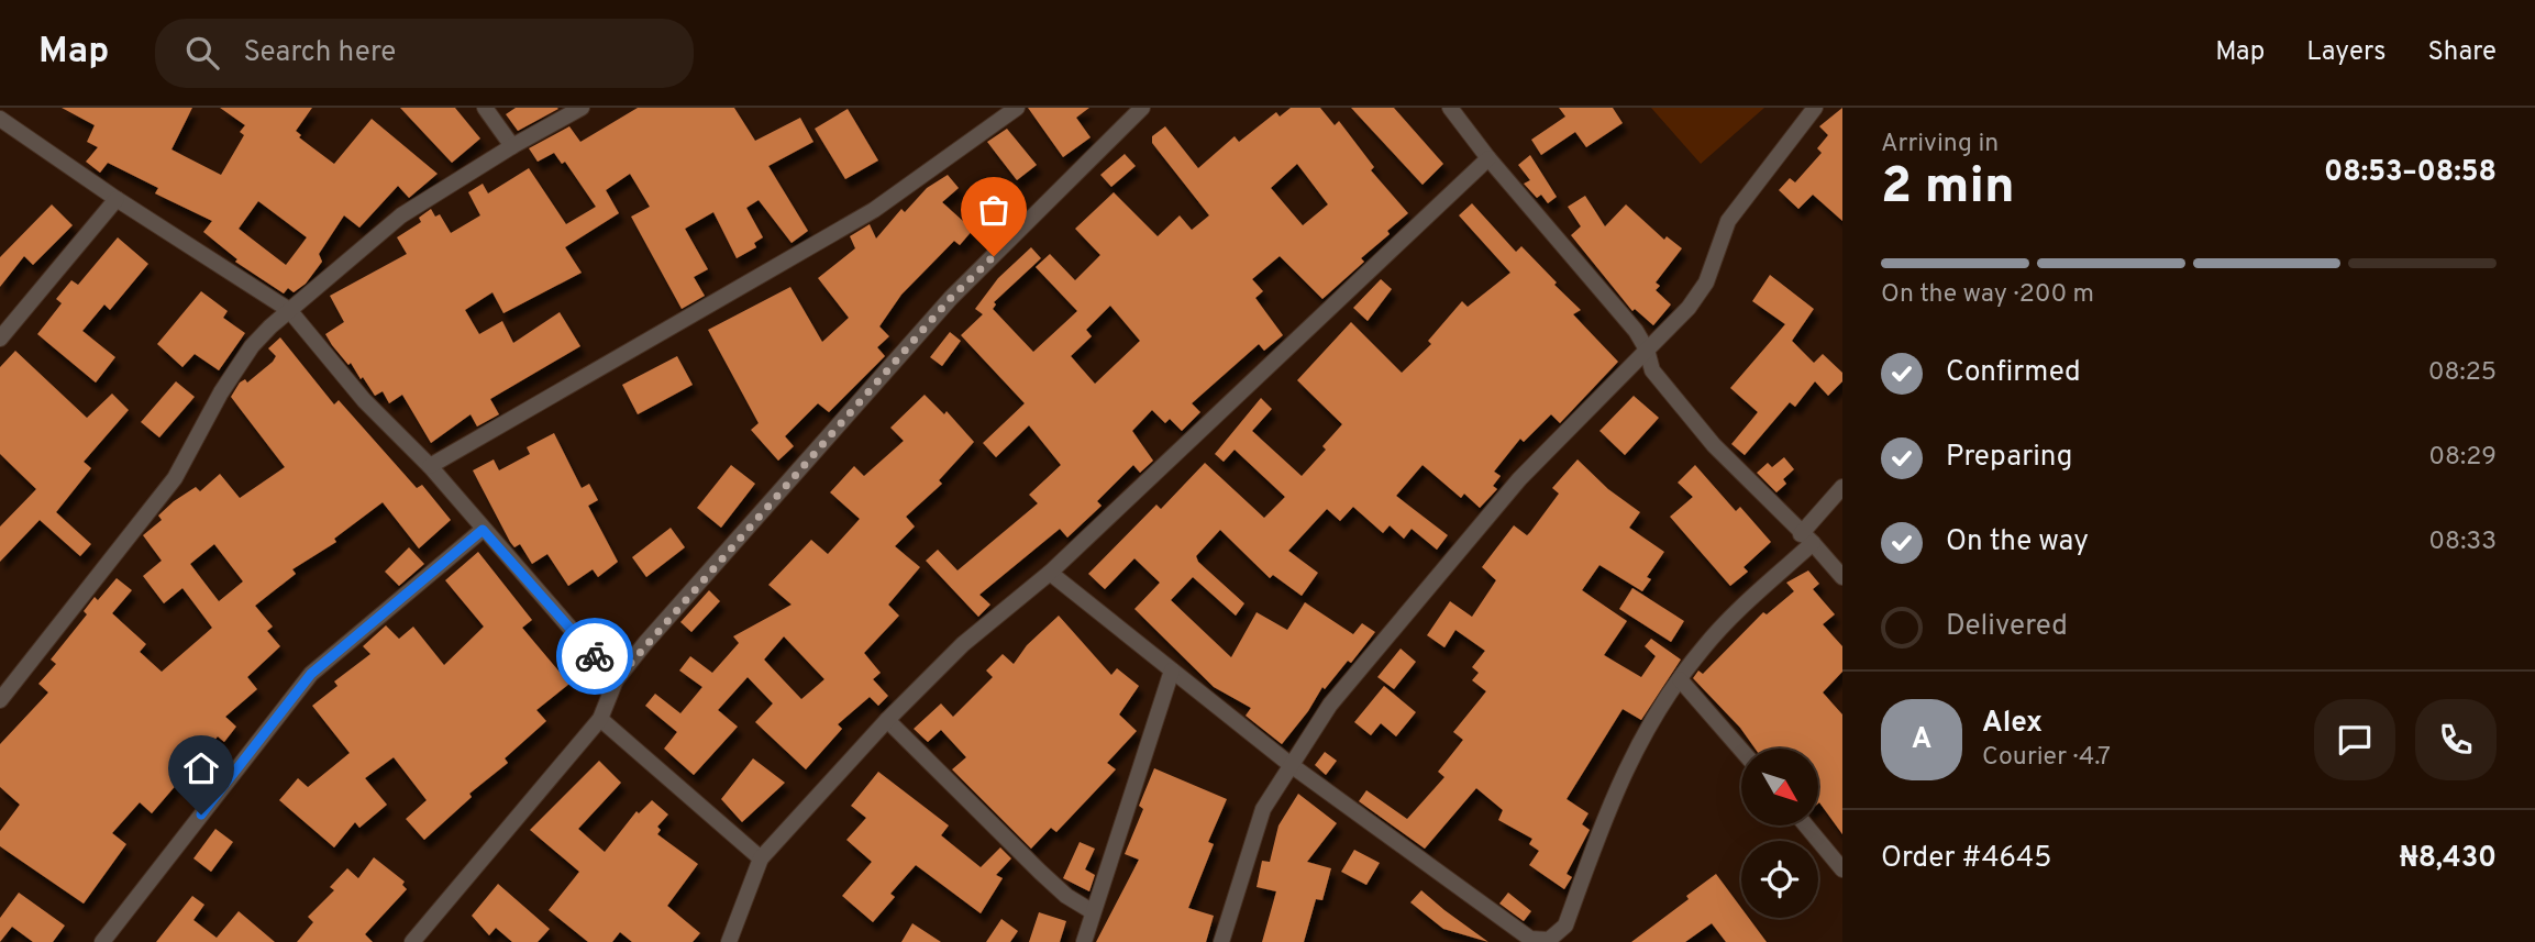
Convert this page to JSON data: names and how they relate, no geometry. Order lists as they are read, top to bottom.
{
  "north": "bottom right",
  "page": {
    "header": "Map",
    "search": "Search here",
    "nav": ["Map", "Layers", "Share"],
    "heading": ["2 min", "Arriving in", "08:53–08:58"],
    "panel": [
      "Alex",
      "Courier · 4.7",
      "Order #4645",
      "₦8,430"
    ],
    "bar": "On the way · 200 m",
    "list": [
      ["Confirmed", "08:25"],
      ["Preparing", "08:29"],
      ["On the way", "08:33"],
      "Delivered"
    ],
    "round": "A"
  }
}
